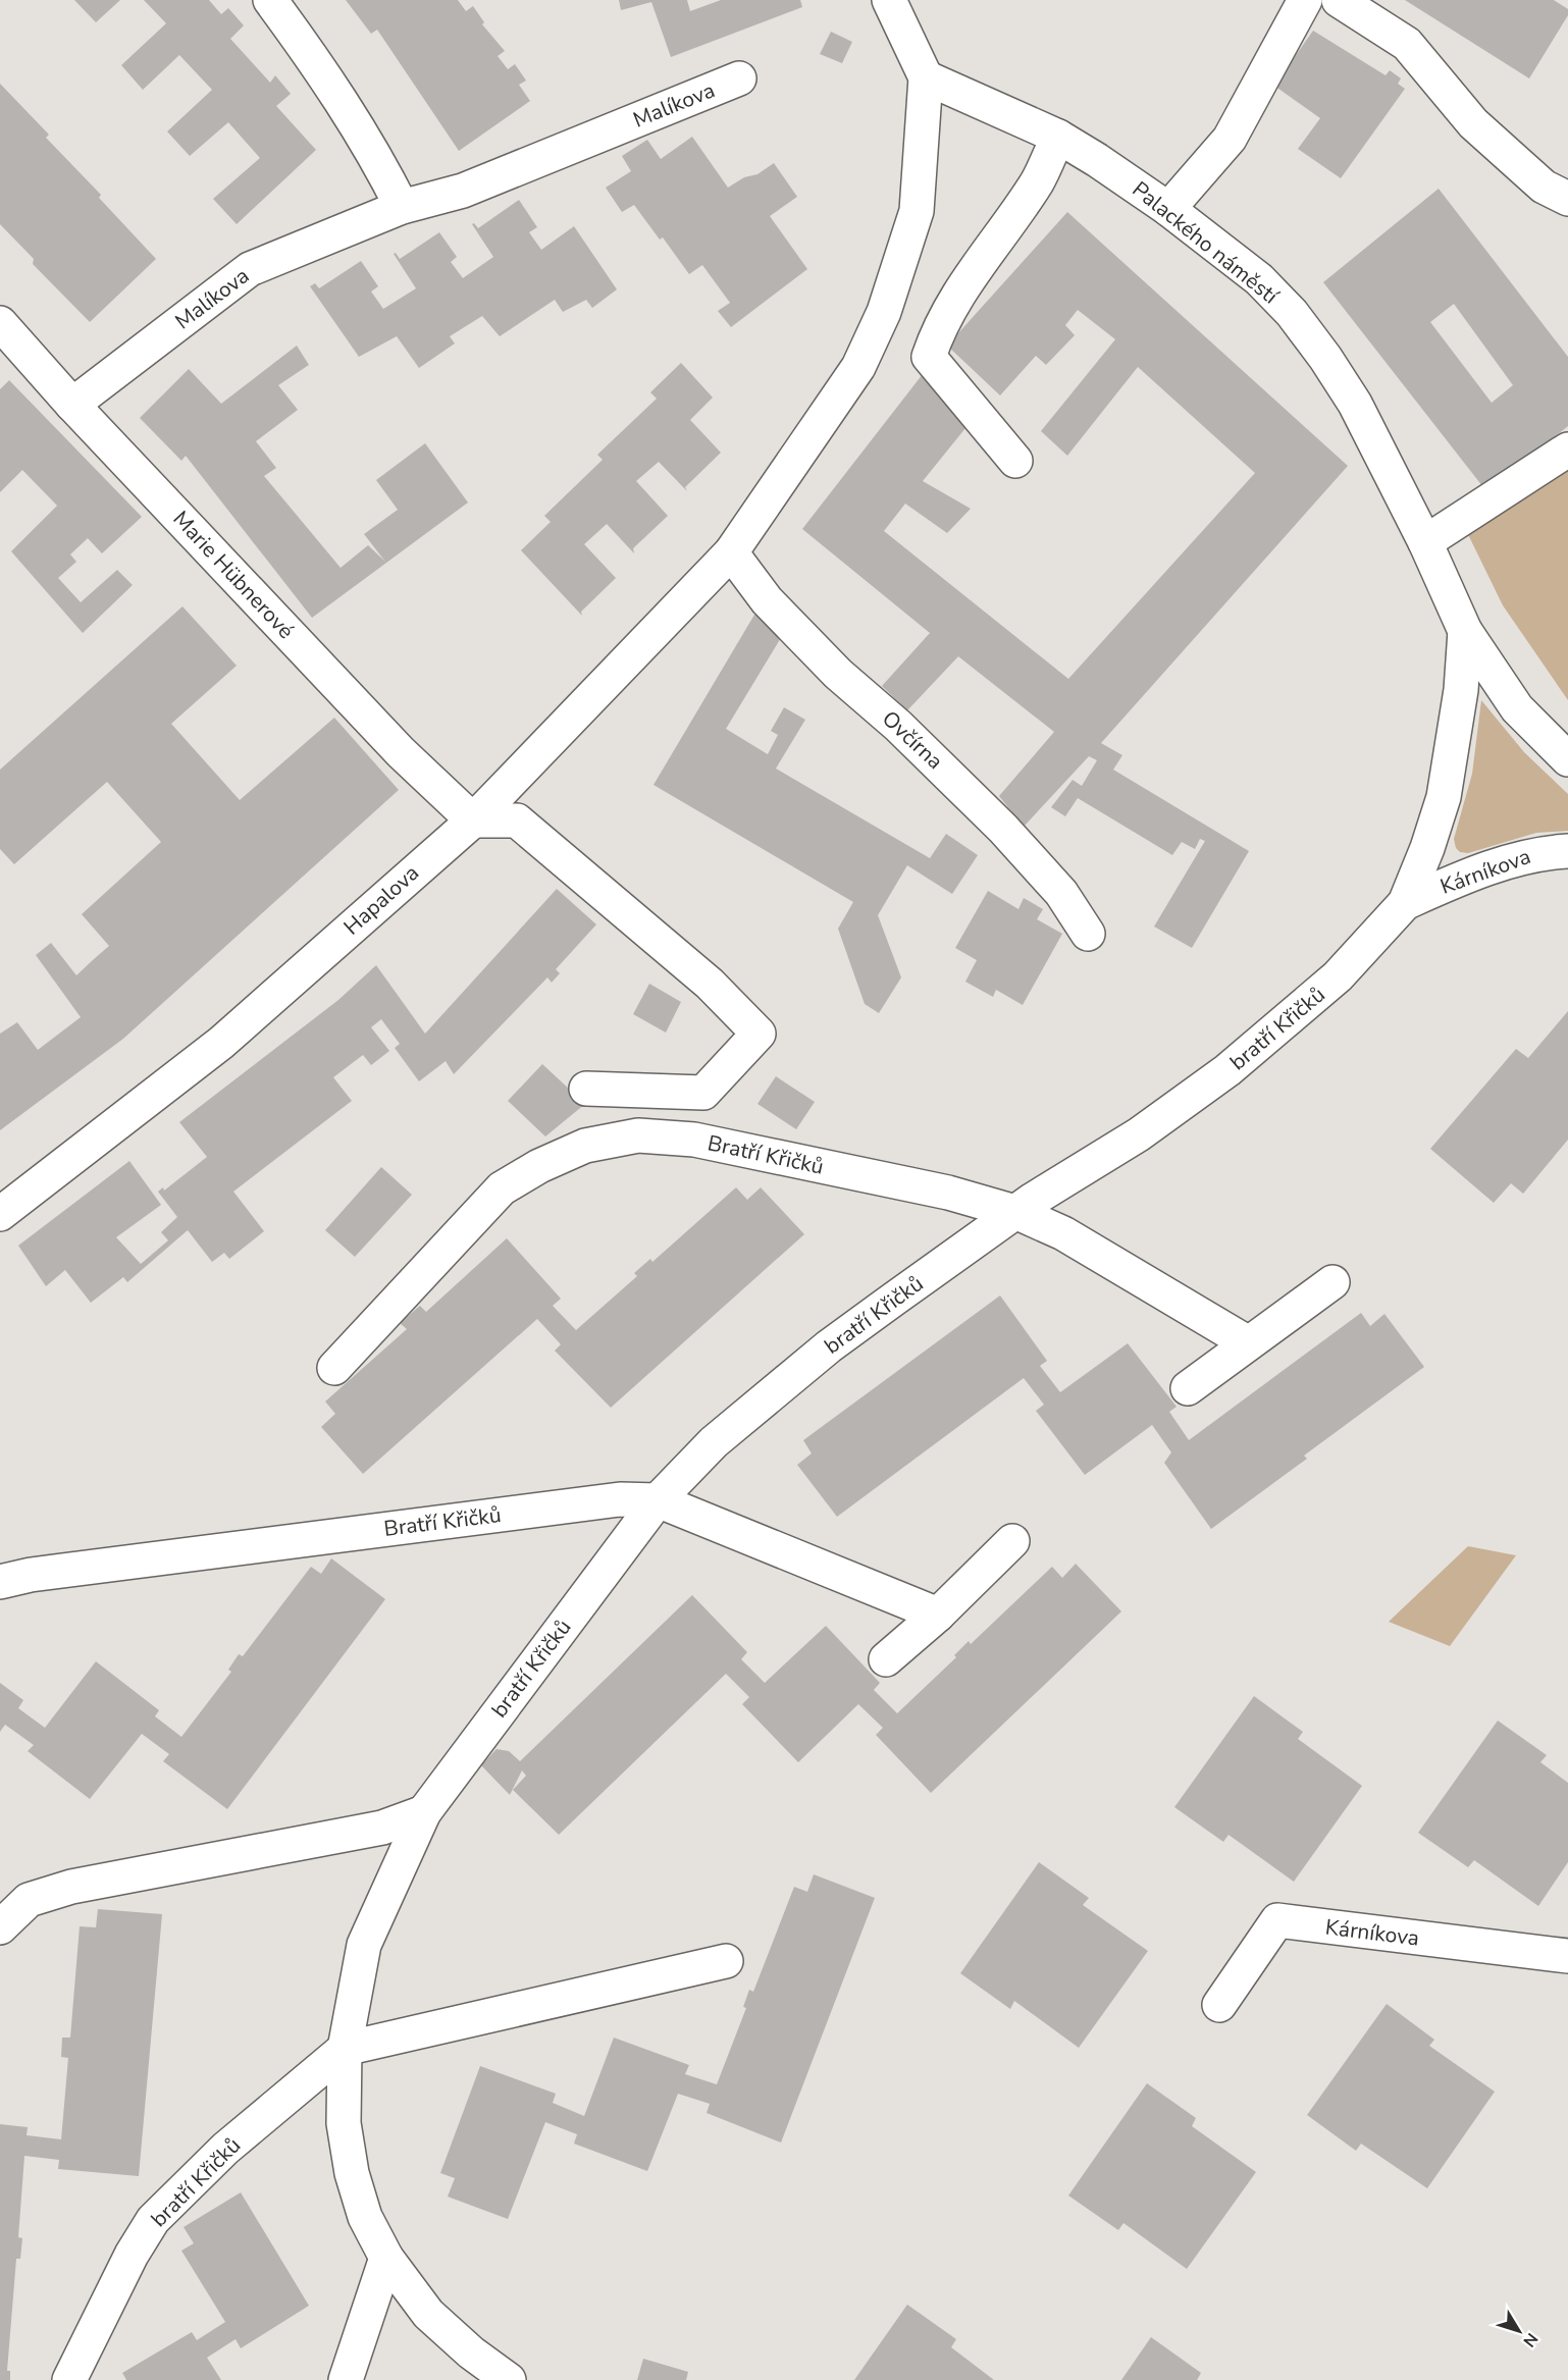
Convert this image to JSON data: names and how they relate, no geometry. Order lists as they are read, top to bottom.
{
  "streets": {
    "street": [
      "Malíkova",
      "Palackého náměstí",
      "Marie Hübnerové",
      "Ovčírna",
      "Kárníkova",
      "Hapalova",
      "bratří Křičků",
      "Bratří Křičků"
    ]
  },
  "crossings": [
    ["Malíkova", "Marie Hübnerové"],
    ["Palackého náměstí", "Kárníkova"],
    ["Palackého náměstí", "bratří Křičků"],
    ["Marie Hübnerové", "Hapalova"],
    ["Ovčírna", "Hapalova"],
    ["Kárníkova", "bratří Křičků"],
    ["bratří Křičků", "Bratří Křičků"]
  ],
  "north": "bottom right"
}
